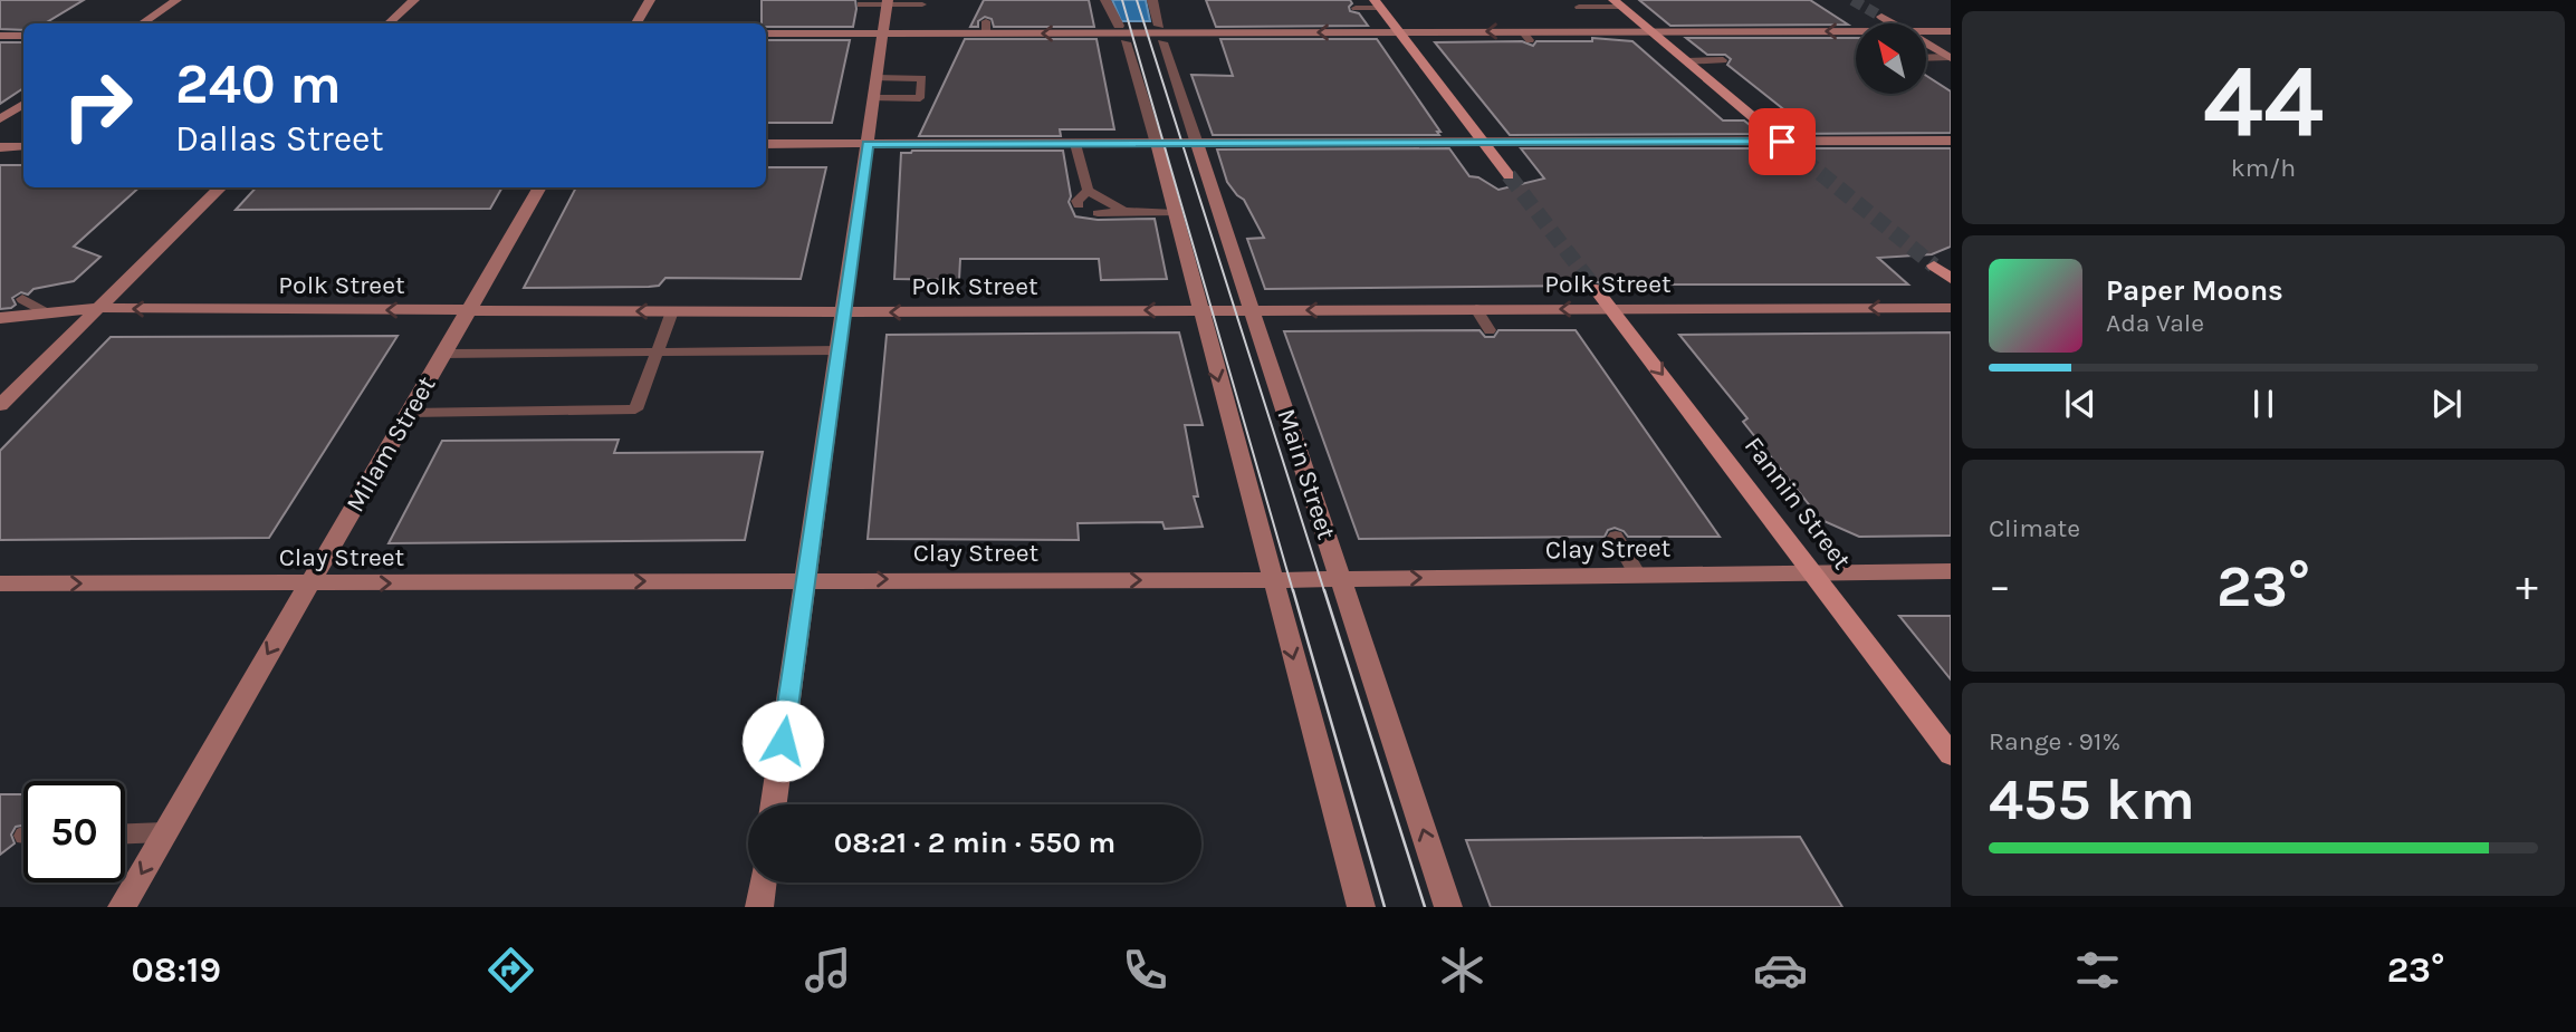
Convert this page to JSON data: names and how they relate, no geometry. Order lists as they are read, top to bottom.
{
  "streets": {
    "main road": [
      "Polk Street",
      "Milam Street",
      "Main Street",
      "Fannin Street",
      "Clay Street"
    ]
  },
  "crossings": [
    ["Polk Street", "Milam Street"],
    ["Polk Street", "Main Street"],
    ["Polk Street", "Fannin Street"],
    ["Milam Street", "Clay Street"],
    ["Main Street", "Clay Street"],
    ["Fannin Street", "Clay Street"]
  ],
  "one_way": [
    "Milam Street",
    "Main Street",
    "Fannin Street",
    "Clay Street"
  ],
  "north": "top left",
  "page": {
    "tile": [
      ["44", "km/h"],
      "Climate",
      ["Range · 91%", "455 km"]
    ],
    "turn": ["240 m", "Dallas Street"],
    "song": ["Paper Moons", "Ada Vale"],
    "heat": ["−", "23°", "+"],
    "limit": "50",
    "trip": "08:21 · 2 min · 550 m",
    "tabs": ["08:19", "23°"]
  }
}
